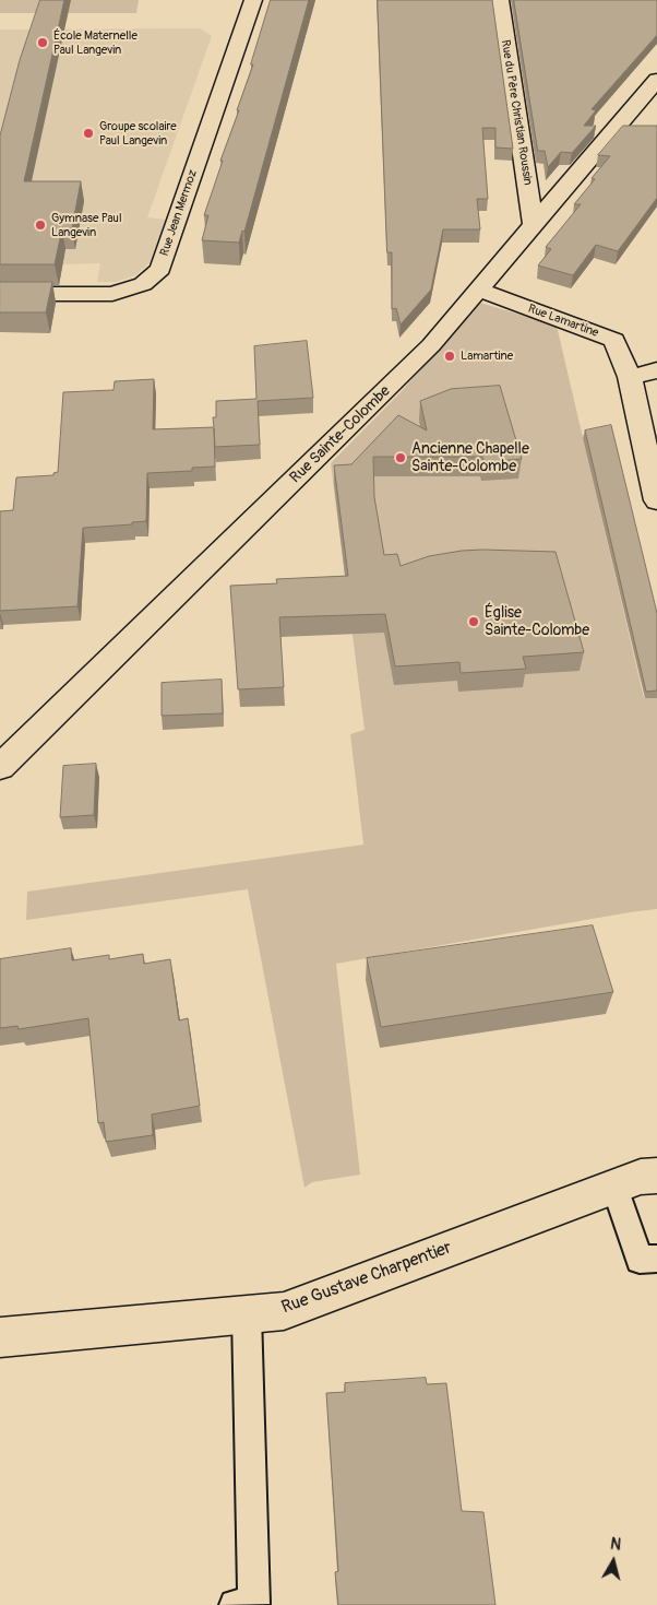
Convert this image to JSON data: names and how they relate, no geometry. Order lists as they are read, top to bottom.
{
  "streets": {
    "street": [
      "Rue du Père Christian Roussin",
      "Rue Jean Mermoz",
      "Rue Lamartine",
      "Rue Sainte-Colombe",
      "Rue Gustave Charpentier"
    ]
  },
  "crossings": [
    ["Rue du Père Christian Roussin", "Rue Sainte-Colombe"],
    ["Rue Lamartine", "Rue Sainte-Colombe"]
  ],
  "places": [
    "École Maternelle Paul Langevin",
    "Groupe scolaire Paul Langevin",
    "Gymnase Paul Langevin",
    "Lamartine",
    "Ancienne Chapelle Sainte-Colombe",
    "Église Sainte-Colombe"
  ],
  "north": "top"
}
